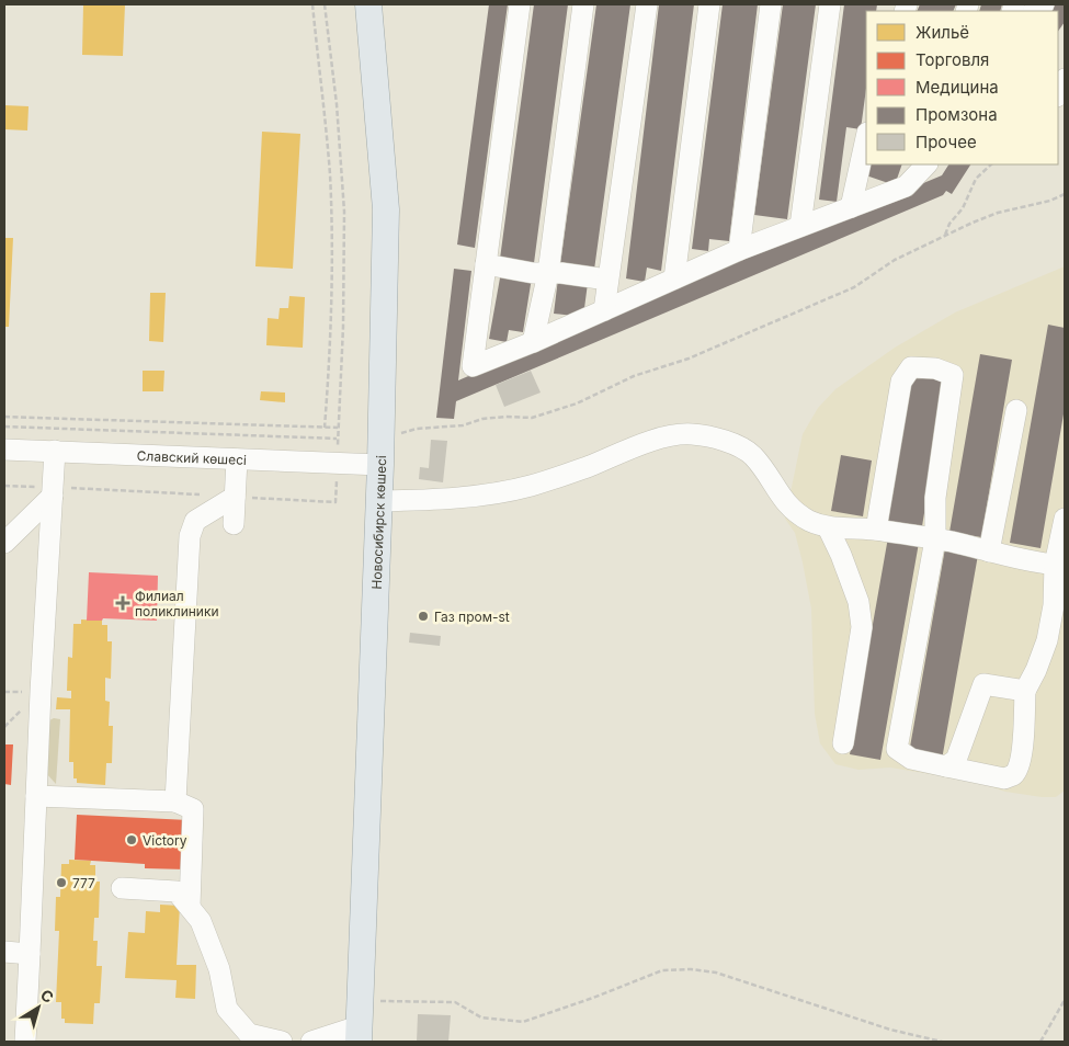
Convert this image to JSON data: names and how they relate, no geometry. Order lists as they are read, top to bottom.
{
  "streets": {
    "main road": ["Новосибирск көшесі"],
    "street": ["Славский көшесі"]
  },
  "crossings": [
    ["Славский көшесі", "Новосибирск көшесі"]
  ],
  "places": {
    "health": ["Филиал поликлиники"],
    "other": ["Газ пром-st", "Victory", "777"]
  },
  "legend": [
    "Жильё",
    "Торговля",
    "Медицина",
    "Промзона",
    "Прочее"
  ],
  "north": "top right"
}
